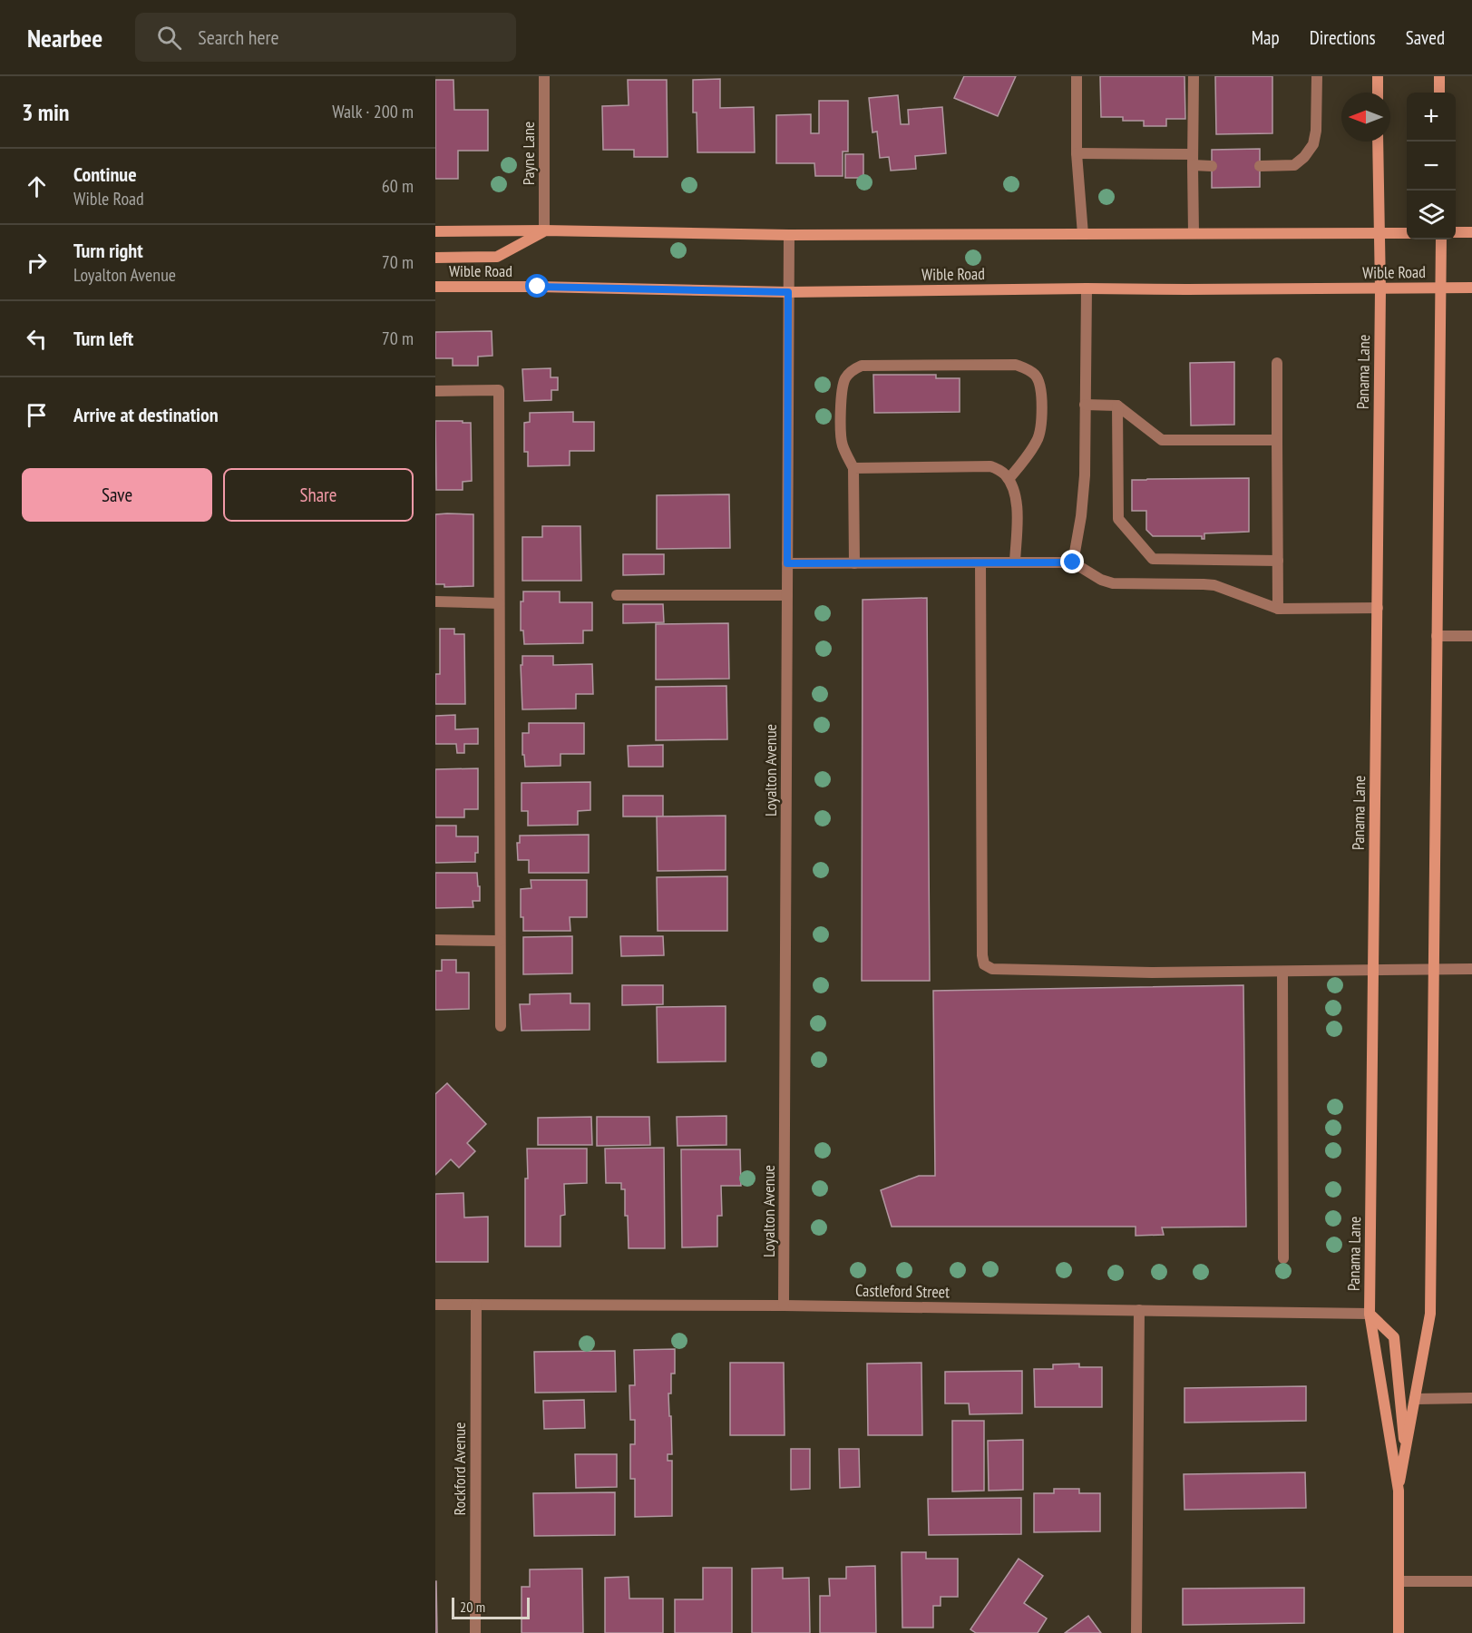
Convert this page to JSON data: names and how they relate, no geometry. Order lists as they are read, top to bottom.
{
  "streets": {
    "main road": ["Wible Road", "Panama Lane"],
    "street": [
      "Payne Lane",
      "Loyalton Avenue",
      "Castleford Street",
      "Rockford Avenue"
    ]
  },
  "crossings": [
    ["Wible Road", "Panama Lane"],
    ["Wible Road", "Loyalton Avenue"],
    ["Panama Lane", "Castleford Street"],
    ["Loyalton Avenue", "Castleford Street"],
    ["Castleford Street", "Rockford Avenue"]
  ],
  "scale_bar": "20 m",
  "north": "left",
  "page": {
    "header": "Nearbee",
    "search": "Search here",
    "nav": ["Map", "Directions", "Saved"],
    "heading": ["3 min", "Walk · 200 m"],
    "map_buttons": ["+", "−"],
    "list": [
      ["Continue", "Wible Road", "60 m"],
      ["Turn right", "Loyalton Avenue", "70 m"],
      ["Turn left", "70 m"],
      "Arrive at destination"
    ],
    "buttons": ["Save", "Share"],
    "scale": "20 m"
  }
}
